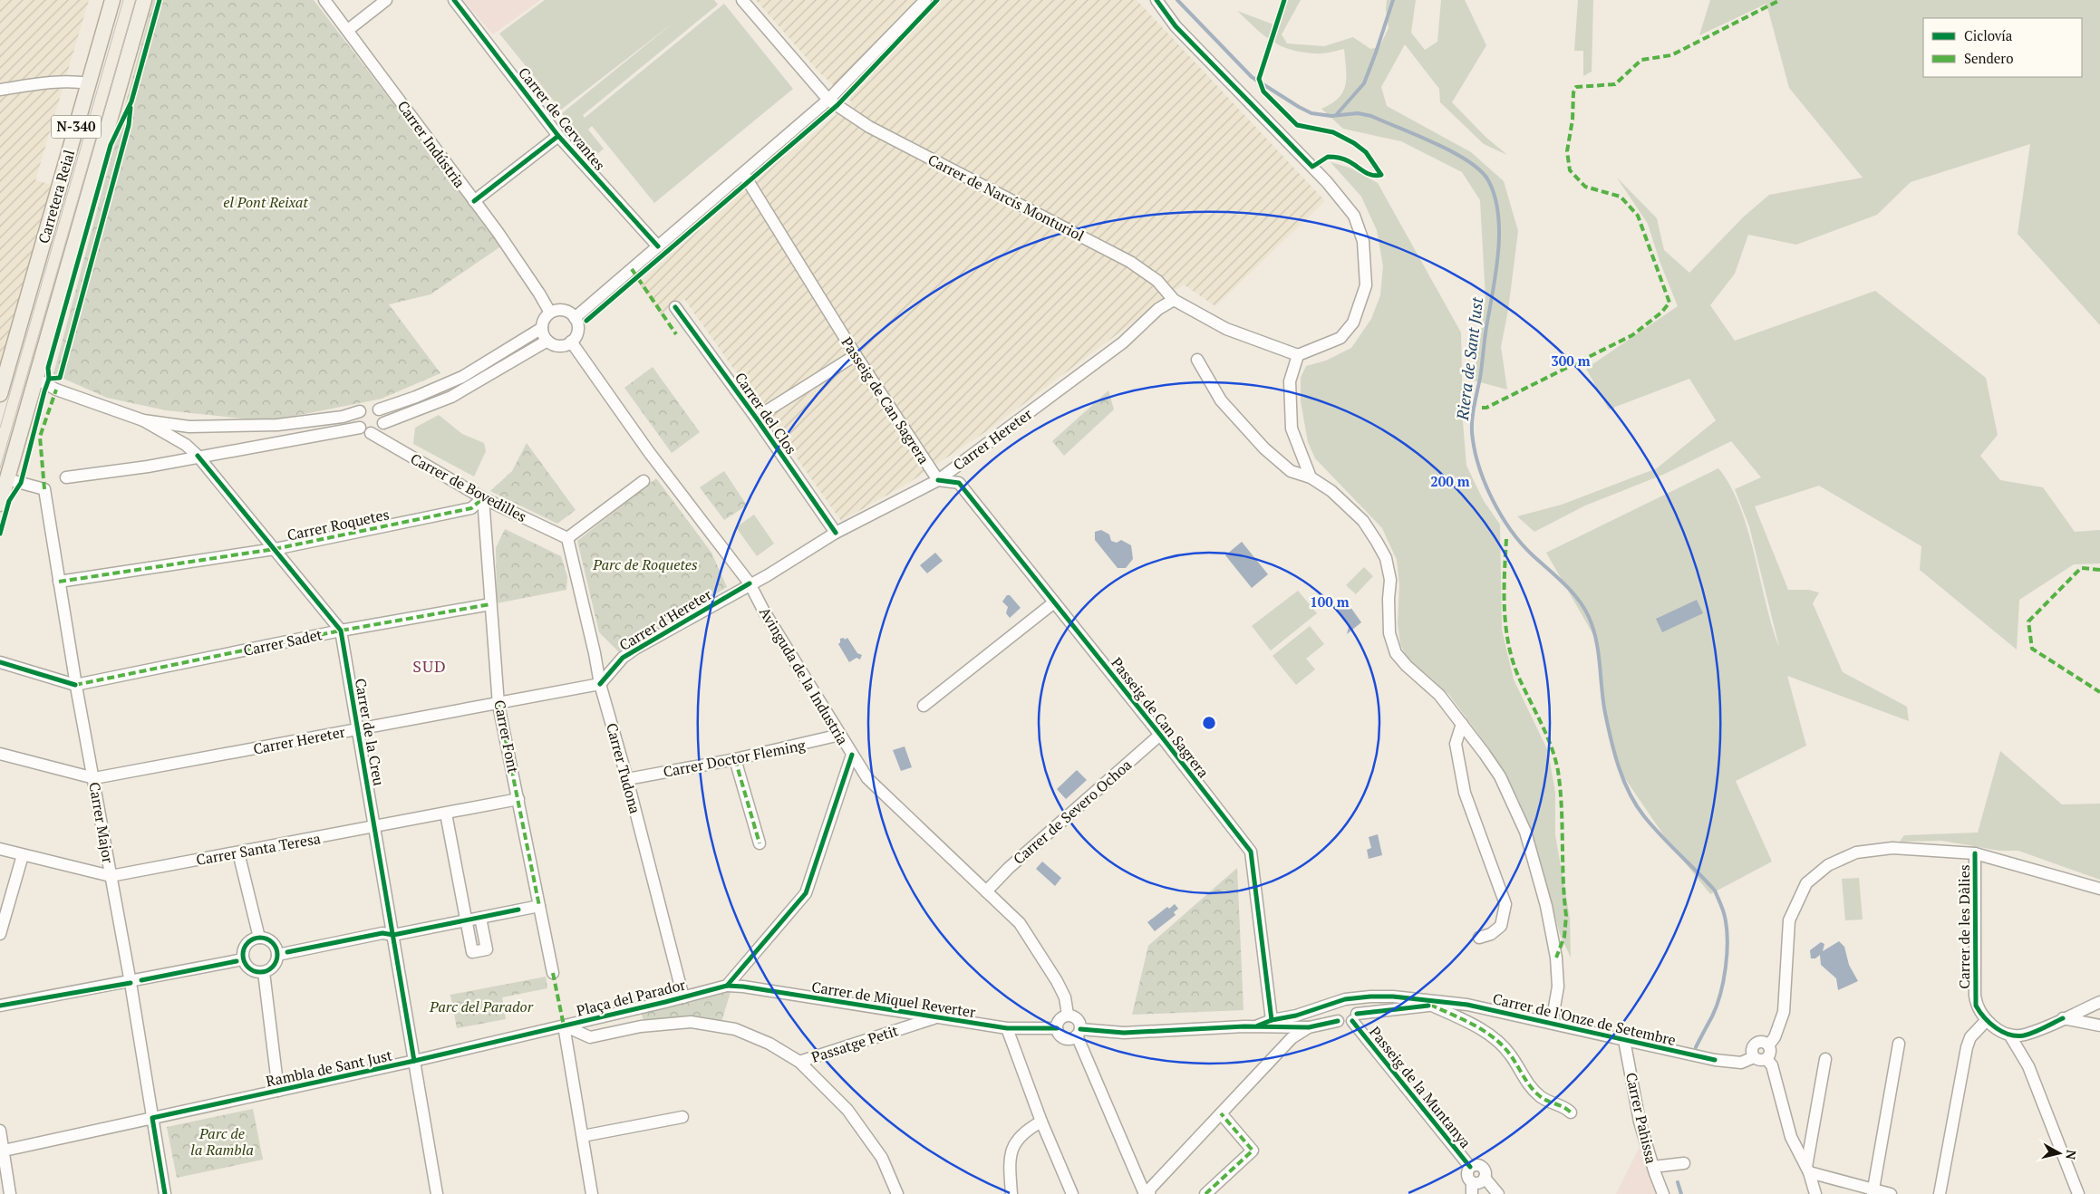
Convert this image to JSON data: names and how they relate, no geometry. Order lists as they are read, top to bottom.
{
  "streets": {
    "main road": ["N-340", "Carretera Reial"],
    "street": [
      "Carrer de Cervantes",
      "Carrer Indústria",
      "Carrer de Narcís Monturiol",
      "Passeig de Can Sagrera",
      "Carrer del Clos",
      "Carrer Hereter",
      "Carrer de Bovedilles",
      "Carrer Roquetes",
      "Carrer d'Hereter",
      "Carrer Sadet",
      "Avinguda de la Industria",
      "Carrer de la Creu",
      "Carrer Font",
      "Carrer Doctor Fleming",
      "Carrer Tudona",
      "Carrer de Severo Ochoa",
      "Carrer Major",
      "Carrer Santa Teresa",
      "Carrer de les Dàlies",
      "Plaça del Parador",
      "Carrer de Miquel Reverter",
      "Carrer de l'Onze de Setembre",
      "Passatge Petit",
      "Rambla de Sant Just",
      "Passeig de la Muntanya",
      "Carrer Pahissa"
    ]
  },
  "crossings": [
    ["N-340", "Carrer Major"],
    ["Carrer Indústria", "Avinguda de la Industria"],
    ["Carrer de Narcís Monturiol", "Carrer Hereter"],
    ["Passeig de Can Sagrera", "Carrer Hereter"],
    ["Passeig de Can Sagrera", "Carrer de Severo Ochoa"],
    ["Carrer del Clos", "Carrer Hereter"],
    ["Carrer Hereter", "Carrer d'Hereter"],
    ["Carrer Hereter", "Avinguda de la Industria"],
    ["Carrer Hereter", "Carrer de la Creu"],
    ["Carrer Hereter", "Carrer Font"],
    ["Carrer Hereter", "Carrer Tudona"],
    ["Carrer Hereter", "Carrer Major"],
    ["Carrer de Bovedilles", "Carrer Roquetes"],
    ["Carrer de Bovedilles", "Carrer Font"],
    ["Carrer de Bovedilles", "Carrer Tudona"],
    ["Carrer Roquetes", "Carrer de la Creu"],
    ["Carrer Roquetes", "Carrer Font"],
    ["Carrer Roquetes", "Carrer Major"],
    ["Carrer d'Hereter", "Avinguda de la Industria"],
    ["Carrer d'Hereter", "Carrer Tudona"],
    ["Carrer Sadet", "Carrer de la Creu"],
    ["Carrer Sadet", "Carrer Font"],
    ["Carrer Sadet", "Carrer Major"],
    ["Avinguda de la Industria", "Carrer Doctor Fleming"],
    ["Avinguda de la Industria", "Carrer de Severo Ochoa"],
    ["Avinguda de la Industria", "Carrer de Miquel Reverter"],
    ["Carrer de la Creu", "Carrer Santa Teresa"],
    ["Carrer de la Creu", "Rambla de Sant Just"],
    ["Carrer Font", "Carrer Santa Teresa"],
    ["Carrer Doctor Fleming", "Carrer Tudona"],
    ["Carrer Tudona", "Plaça del Parador"],
    ["Carrer Major", "Carrer Santa Teresa"],
    ["Carrer Major", "Rambla de Sant Just"],
    ["Plaça del Parador", "Carrer de Miquel Reverter"],
    ["Plaça del Parador", "Rambla de Sant Just"],
    ["Carrer de Miquel Reverter", "Passatge Petit"],
    ["Carrer de l'Onze de Setembre", "Passeig de la Muntanya"],
    ["Carrer de l'Onze de Setembre", "Carrer Pahissa"]
  ],
  "districts": ["SUD"],
  "water": ["Riera de Sant Just"],
  "parks": [
    "el Pont Reixat",
    "Parc de Roquetes",
    "Parc del Parador",
    "Parc de la Rambla"
  ],
  "legend": ["Ciclovía", "Sendero"],
  "north": "right",
  "rings": ["300 m", "200 m", "100 m"]
}
